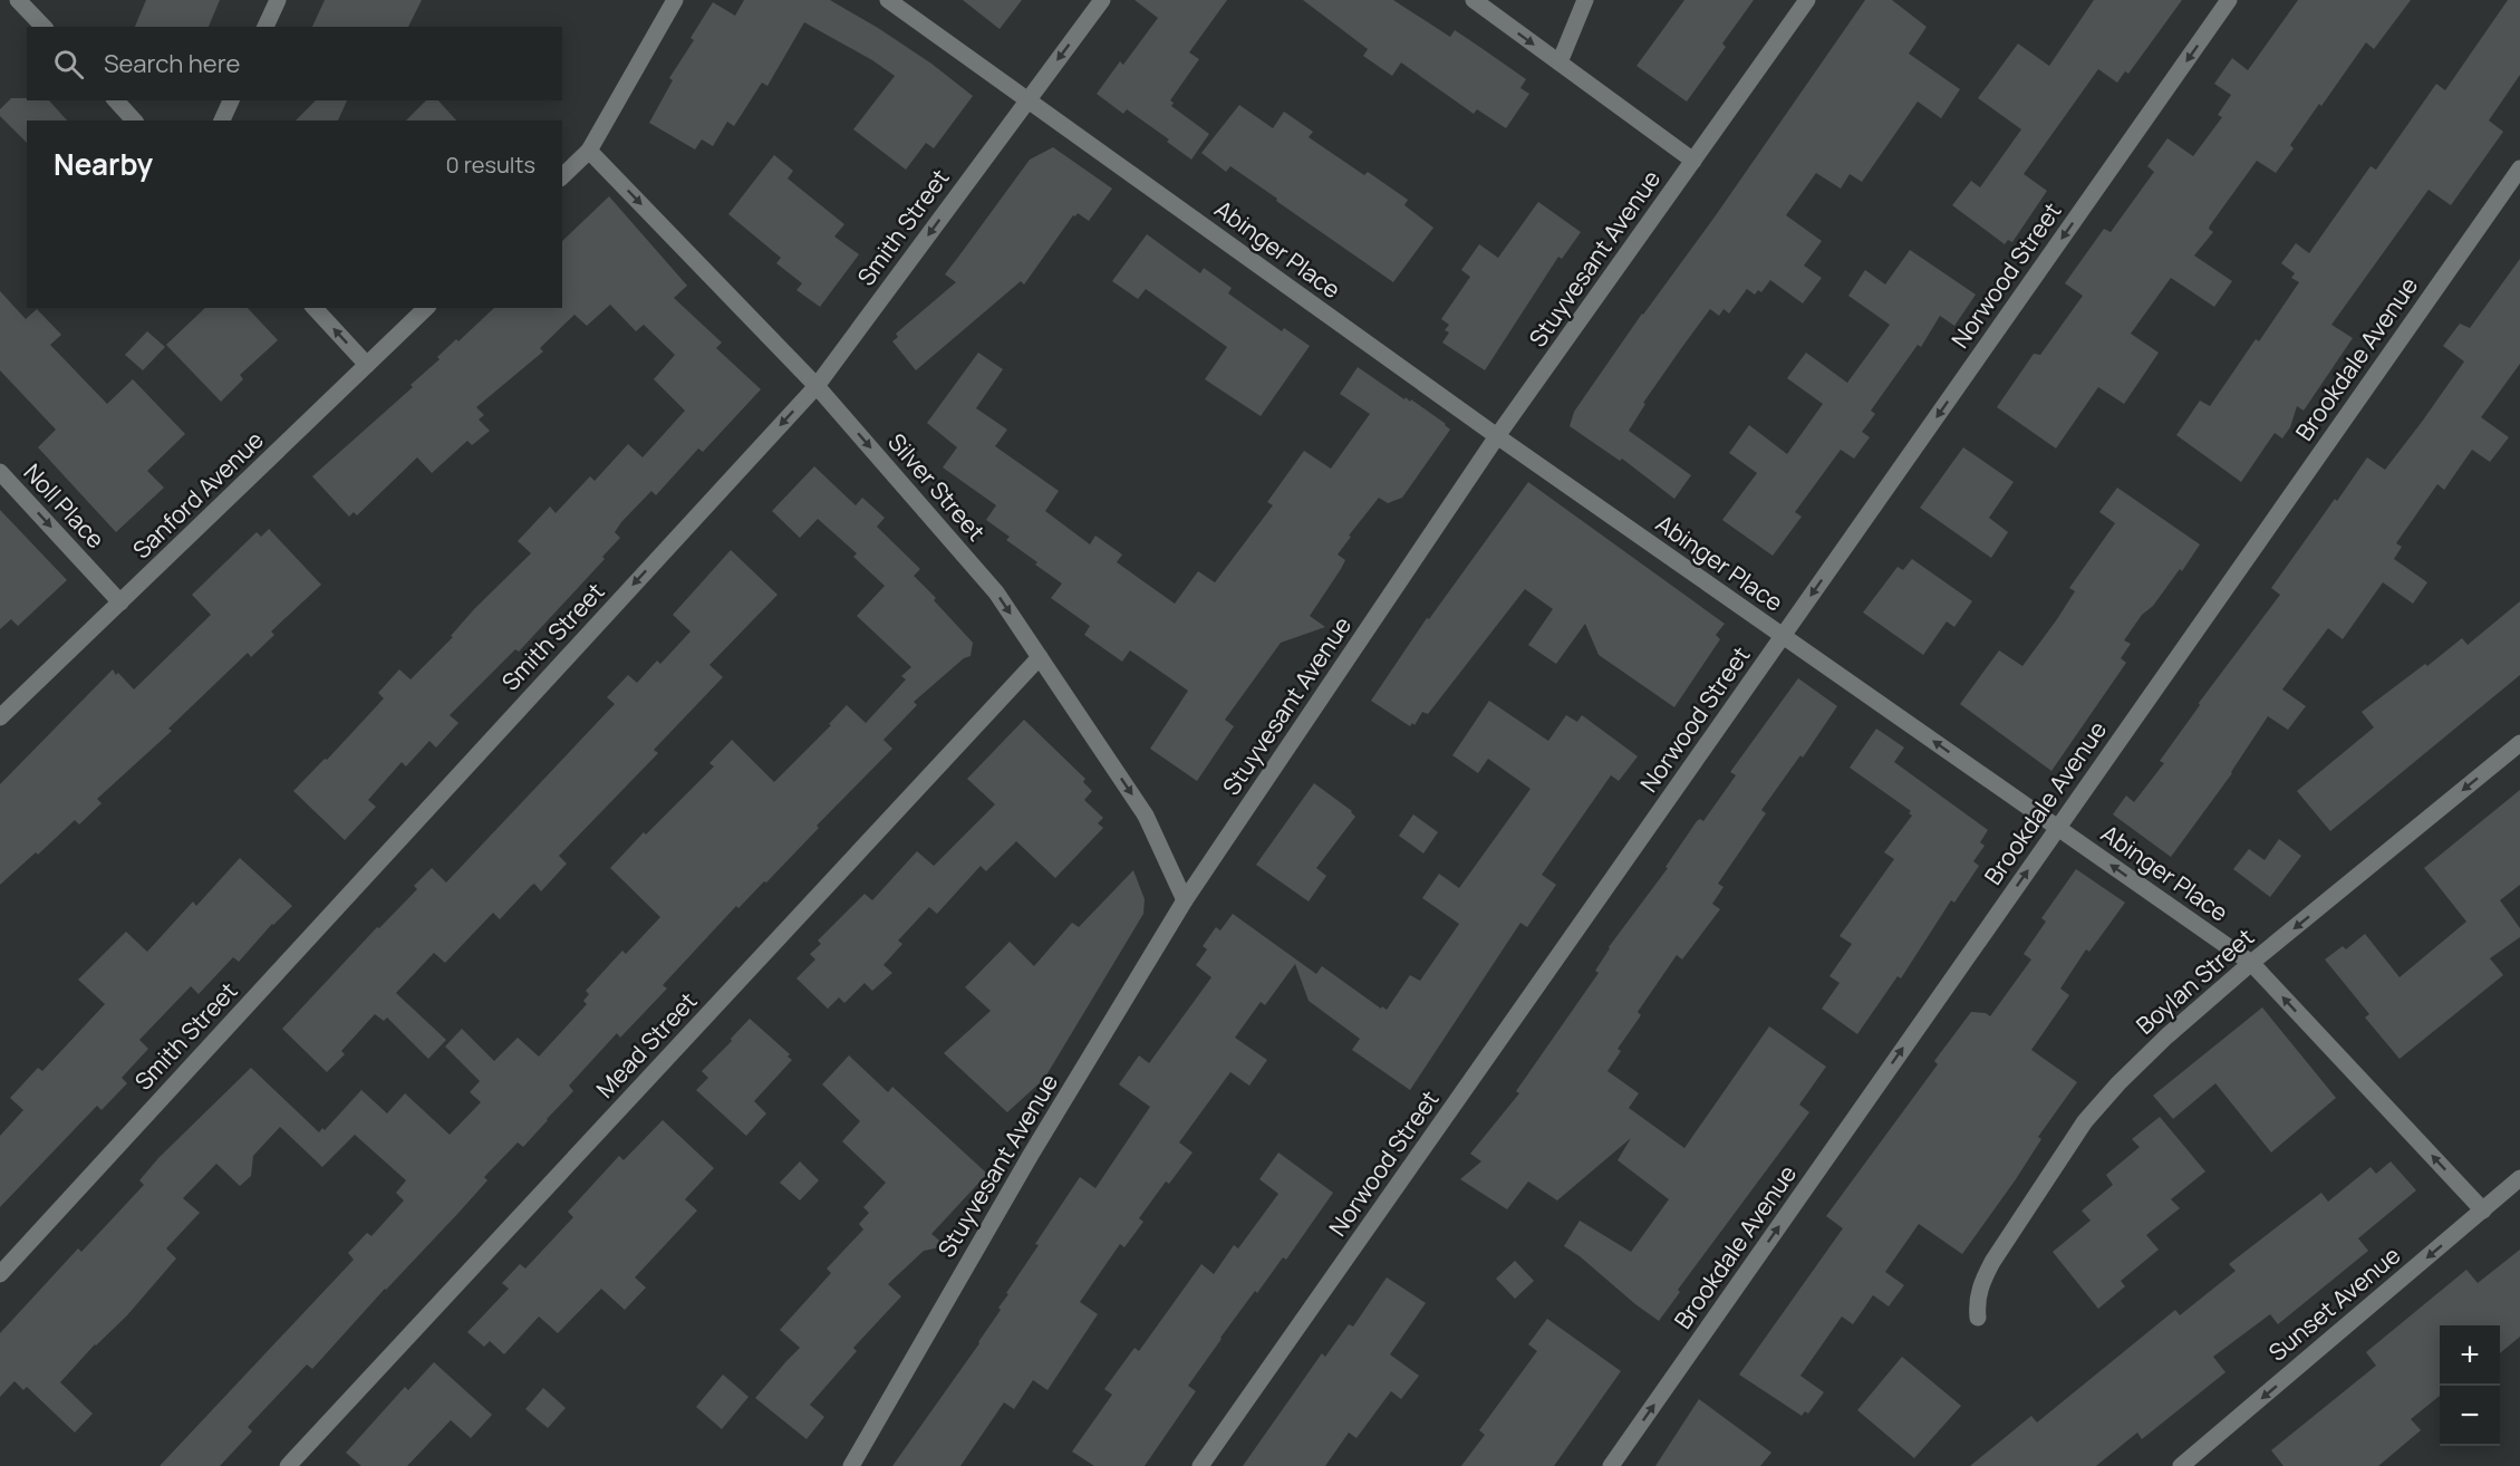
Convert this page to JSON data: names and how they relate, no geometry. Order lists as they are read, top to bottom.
{
  "streets": {
    "street": [
      "Smith Street",
      "Abinger Place",
      "Stuyvesant Avenue",
      "Norwood Street",
      "Brookdale Avenue",
      "Silver Street",
      "Sanford Avenue",
      "Noll Place",
      "Boylan Street",
      "Mead Street",
      "Sunset Avenue"
    ]
  },
  "crossings": [
    ["Smith Street", "Abinger Place"],
    ["Smith Street", "Silver Street"],
    ["Abinger Place", "Stuyvesant Avenue"],
    ["Abinger Place", "Norwood Street"],
    ["Abinger Place", "Brookdale Avenue"],
    ["Abinger Place", "Boylan Street"],
    ["Abinger Place", "Sunset Avenue"],
    ["Stuyvesant Avenue", "Silver Street"],
    ["Silver Street", "Mead Street"],
    ["Sanford Avenue", "Noll Place"]
  ],
  "one_way": [
    "Smith Street",
    "Abinger Place",
    "Norwood Street",
    "Brookdale Avenue",
    "Silver Street",
    "Noll Place",
    "Boylan Street",
    "Sunset Avenue"
  ],
  "page": {
    "search": "Search here",
    "heading": ["Nearby", "0 results"],
    "map_buttons": ["+", "−"]
  }
}
